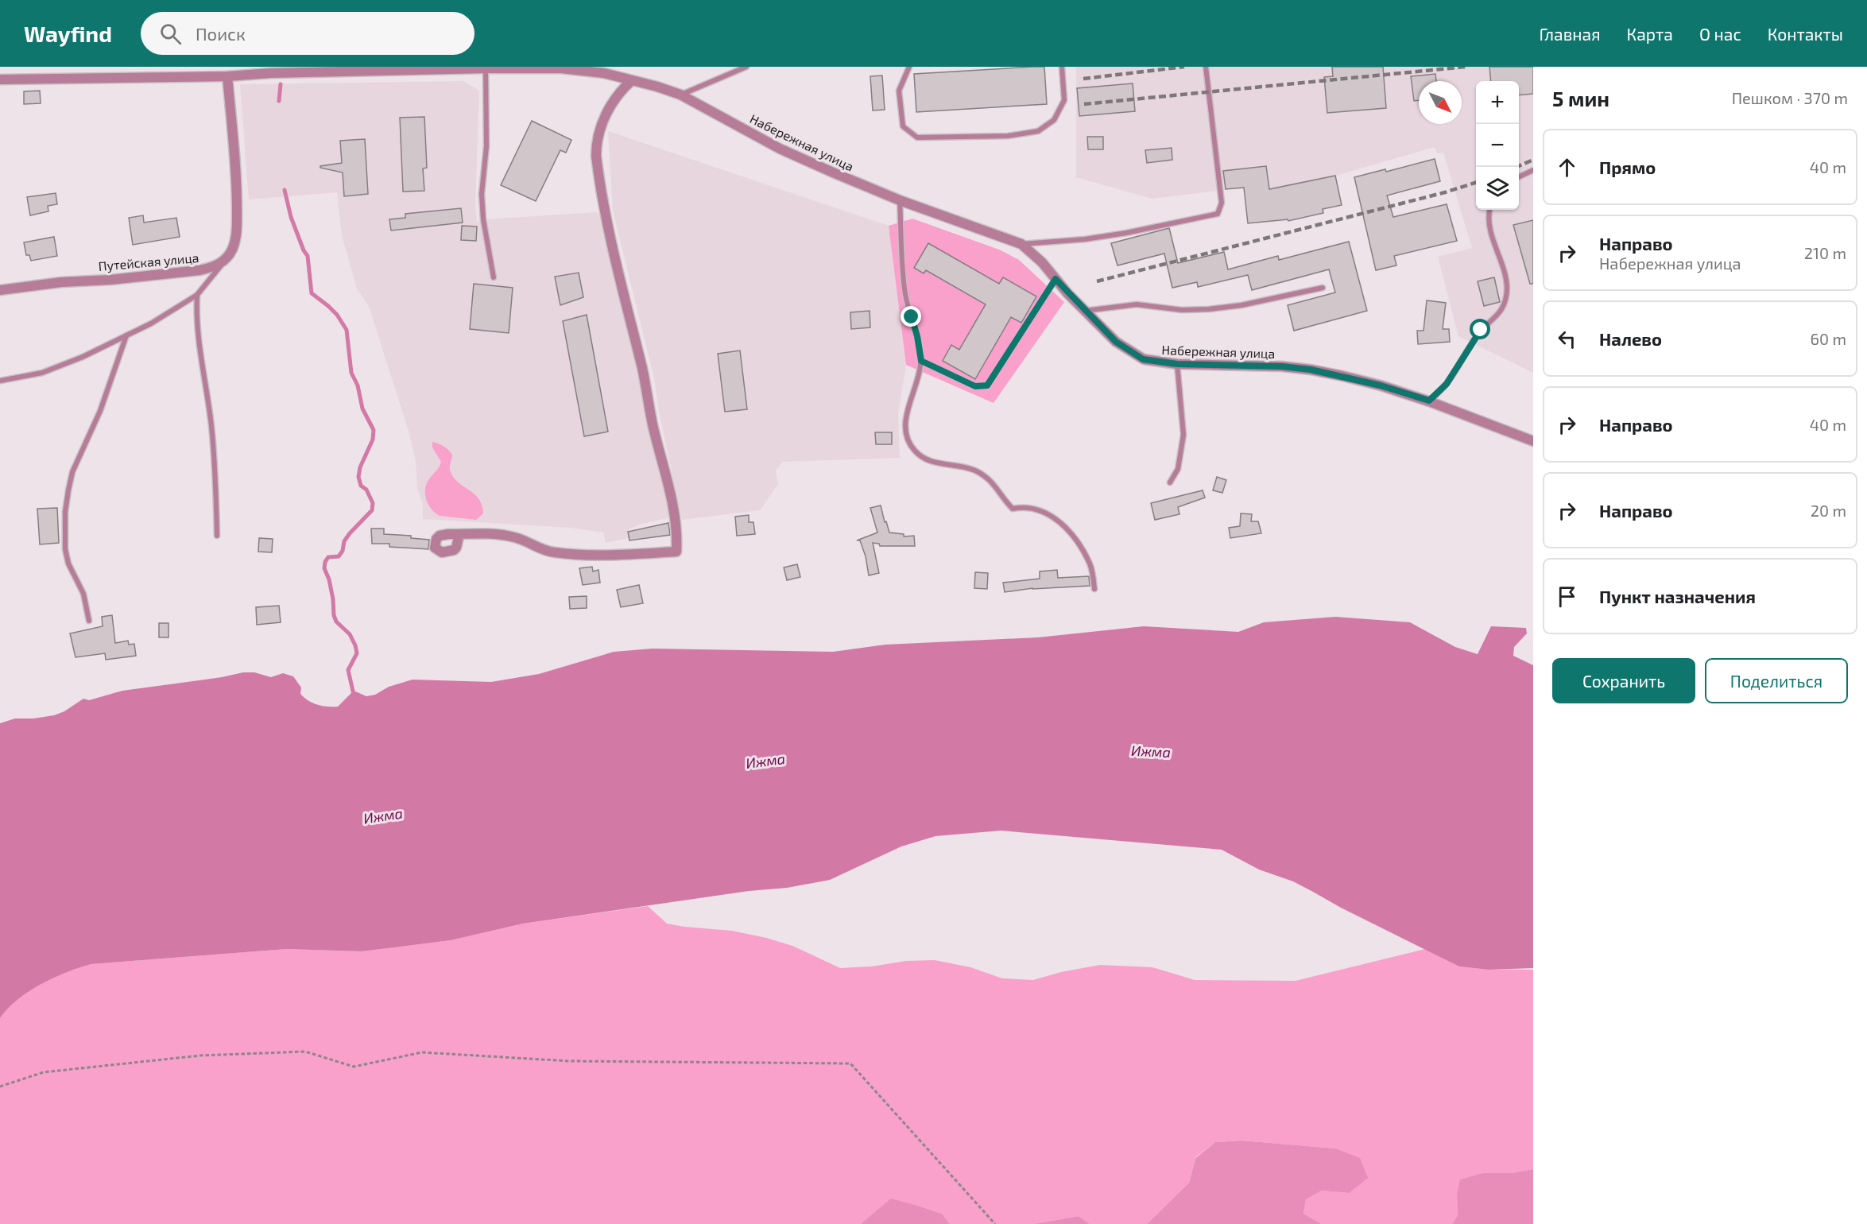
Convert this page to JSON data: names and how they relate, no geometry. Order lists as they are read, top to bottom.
{
  "streets": {
    "street": ["Набережная улица", "Путейская улица"]
  },
  "water": ["Ижма"],
  "north": "bottom right",
  "page": {
    "header": "Wayfind",
    "search": "Поиск",
    "nav": [
      "Главная",
      "Карта",
      "О нас",
      "Контакты"
    ],
    "heading": ["5 мин", "Пешком · 370 m"],
    "map_buttons": ["+", "−"],
    "list": [
      ["Прямо", "40 m"],
      ["Направо", "Набережная улица", "210 m"],
      ["Налево", "60 m"],
      ["Направо", "40 m"],
      ["Направо", "20 m"],
      "Пункт назначения"
    ],
    "buttons": ["Сохранить", "Поделиться"]
  }
}
